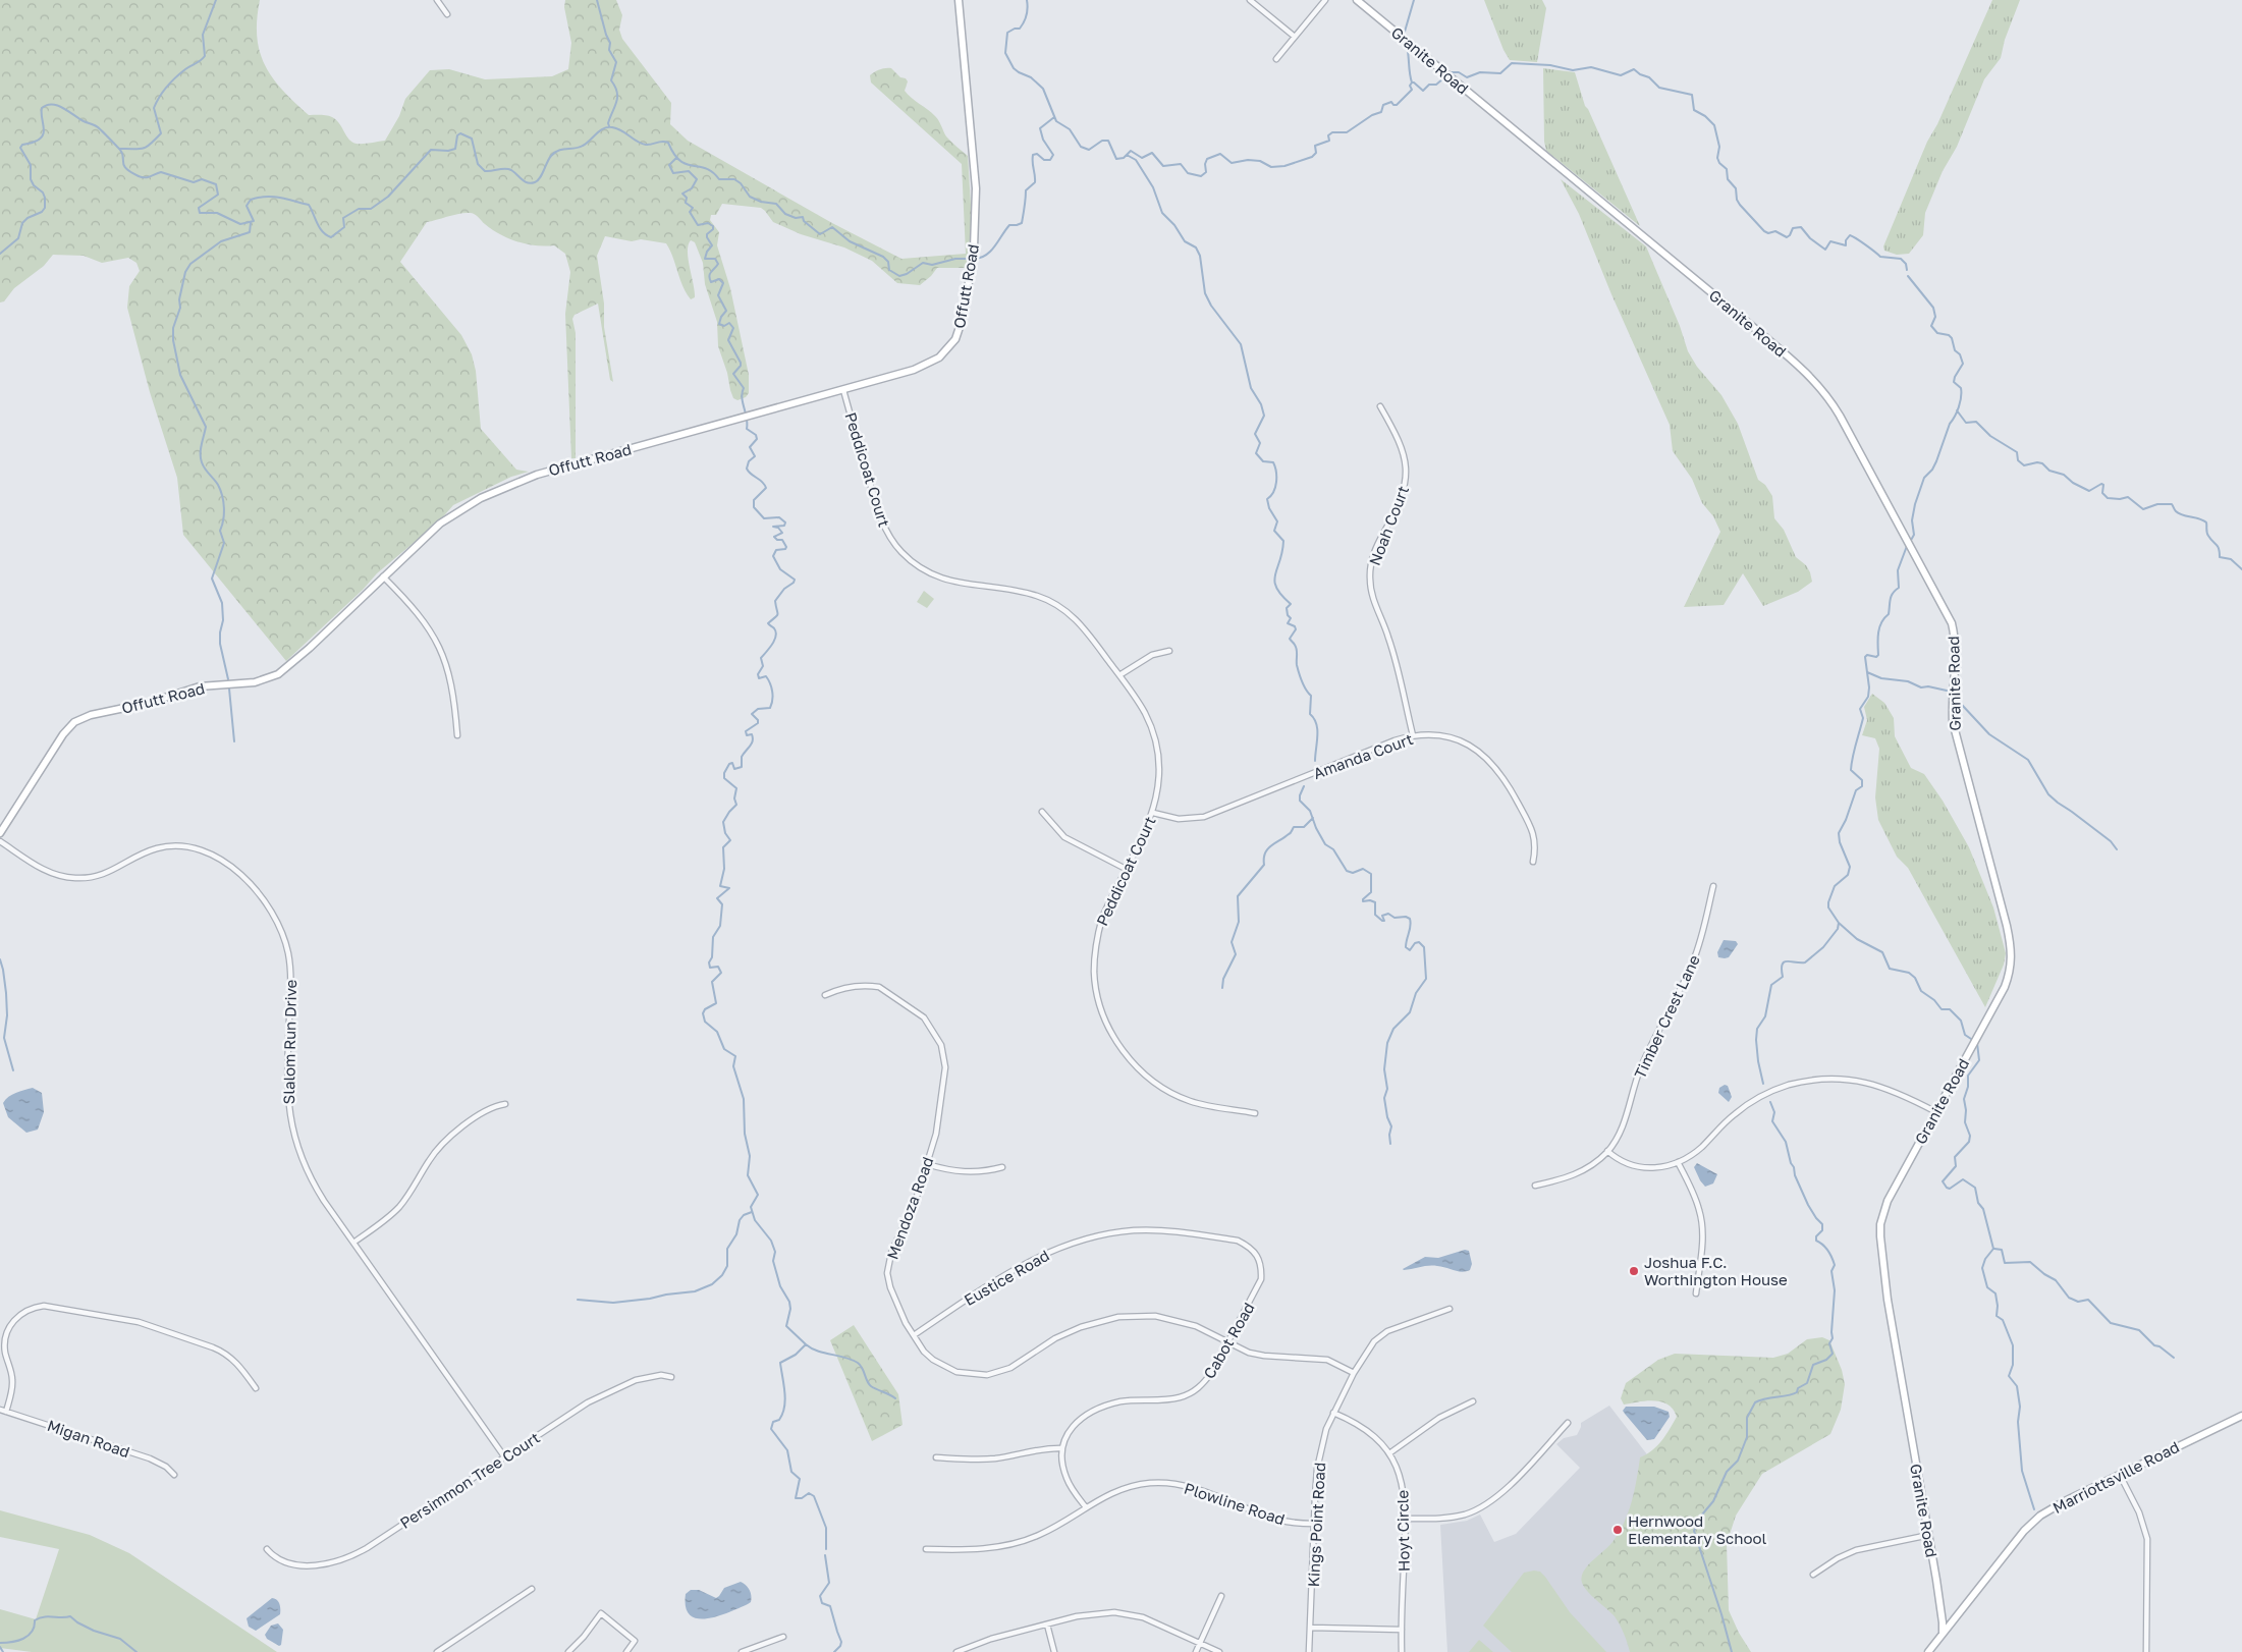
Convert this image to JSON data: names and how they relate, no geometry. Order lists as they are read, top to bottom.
{
  "streets": {
    "street": [
      "Granite Road",
      "Offutt Road",
      "Peddicoat Court",
      "Noah Court",
      "Amanda Court",
      "Timber Crest Lane",
      "Slalom Run Drive",
      "Mendoza Road",
      "Eustice Road",
      "Cabot Road",
      "Migan Road",
      "Marriottsville Road",
      "Persimmon Tree Court",
      "Plowline Road",
      "Kings Point Road",
      "Hoyt Circle"
    ]
  },
  "crossings": [
    ["Granite Road", "Marriottsville Road"],
    ["Offutt Road", "Peddicoat Court"],
    ["Peddicoat Court", "Amanda Court"],
    ["Noah Court", "Amanda Court"],
    ["Slalom Run Drive", "Persimmon Tree Court"],
    ["Mendoza Road", "Eustice Road"],
    ["Mendoza Road", "Cabot Road"],
    ["Mendoza Road", "Kings Point Road"],
    ["Eustice Road", "Cabot Road"],
    ["Plowline Road", "Kings Point Road"],
    ["Kings Point Road", "Hoyt Circle"]
  ],
  "places": ["Joshua F.C. Worthington House", "Hernwood Elementary School"]
}
